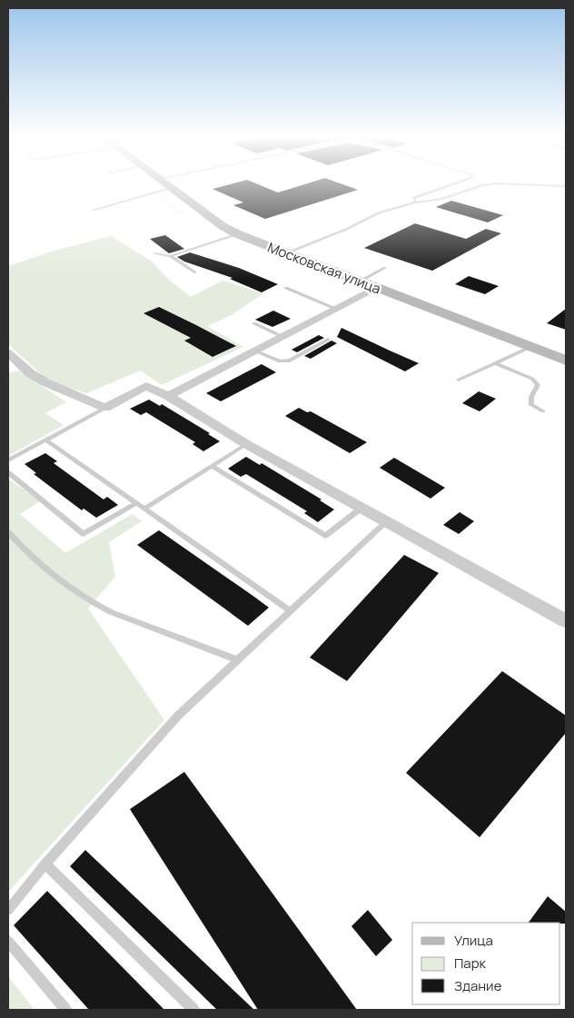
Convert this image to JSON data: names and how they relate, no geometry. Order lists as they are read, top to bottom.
{
  "streets": {
    "main road": ["Московская улица"]
  },
  "legend": ["Улица", "Парк", "Здание"]
}
